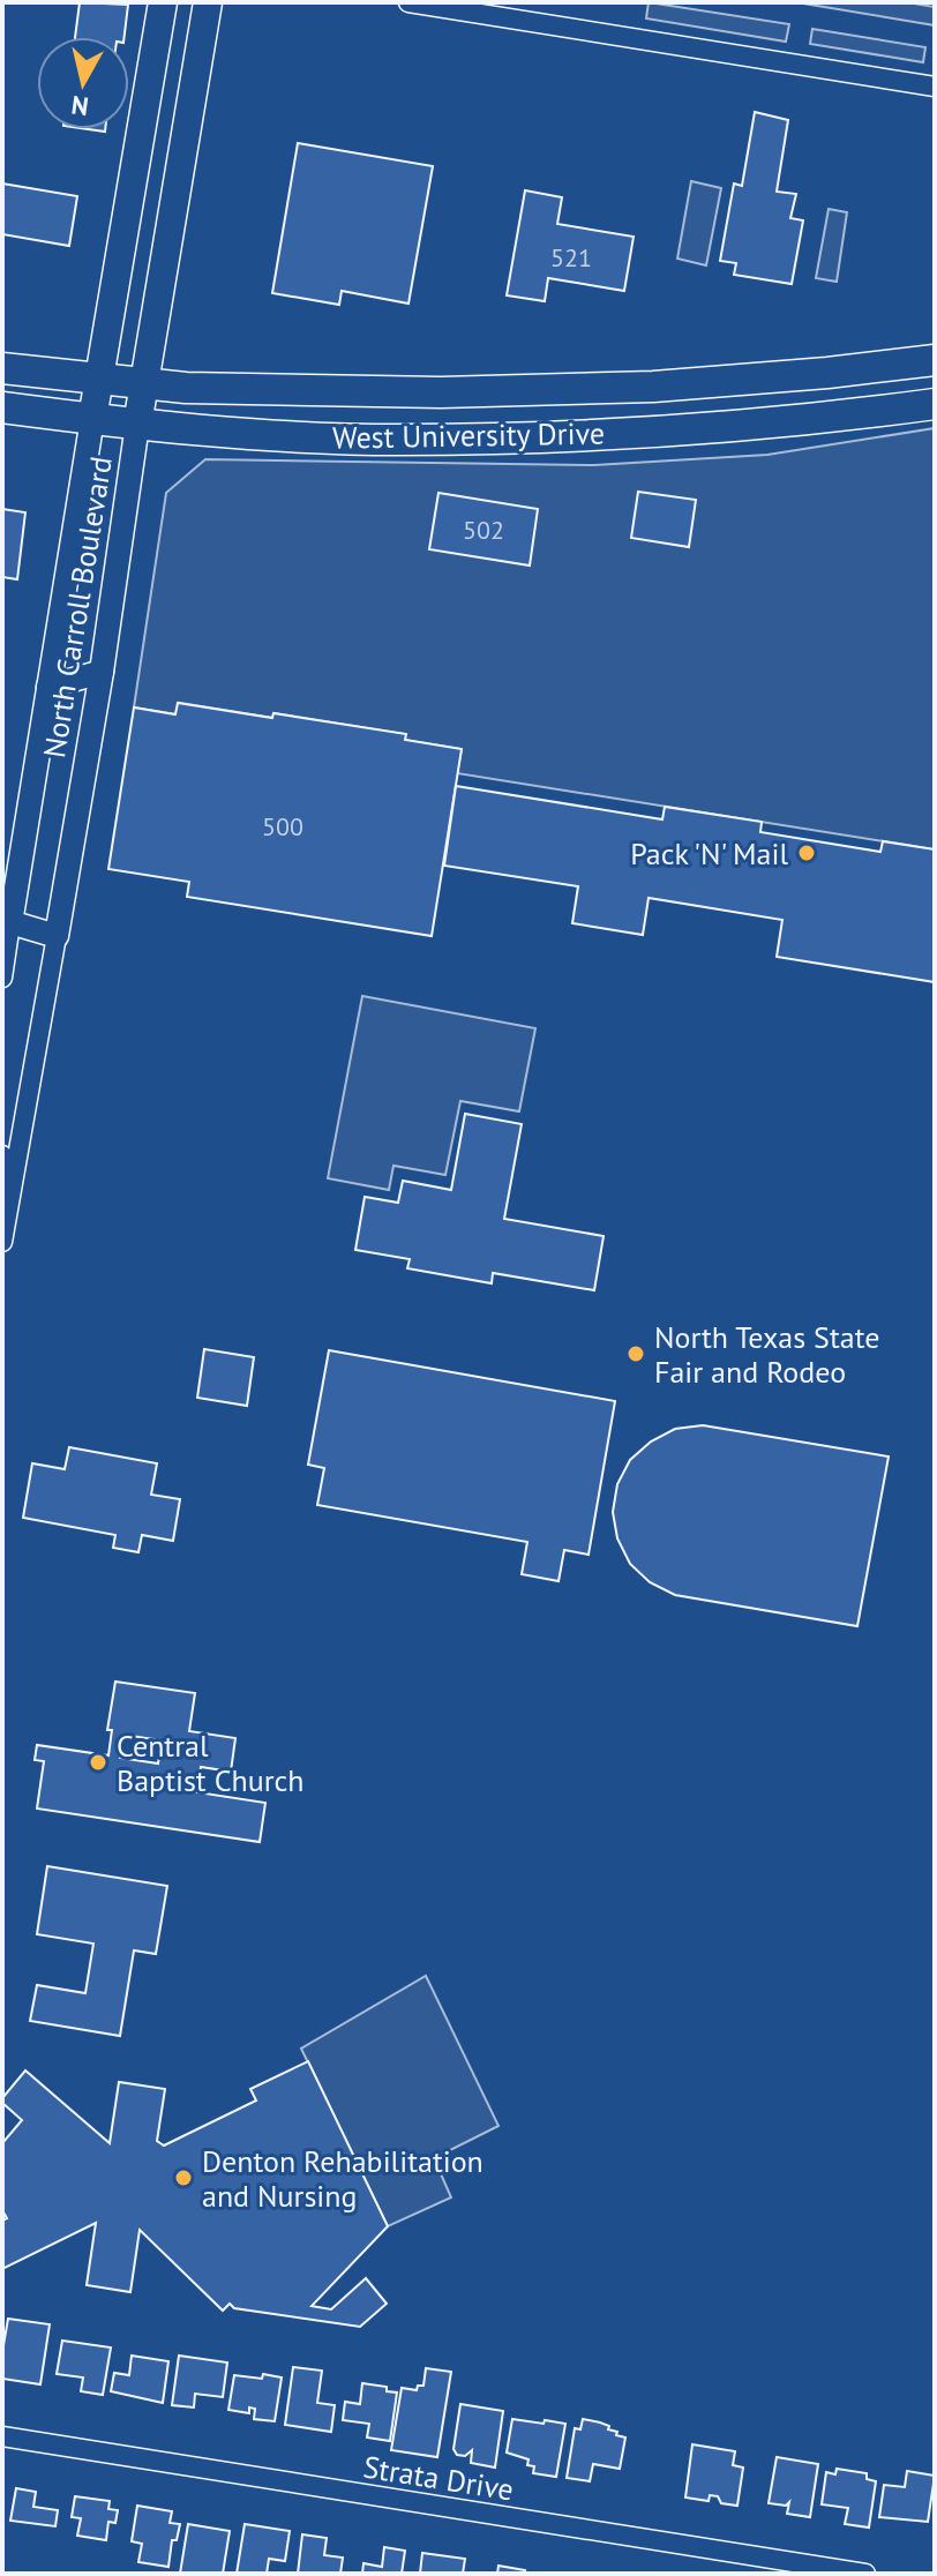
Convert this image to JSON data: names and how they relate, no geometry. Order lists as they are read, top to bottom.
{
  "streets": {
    "main road": ["West University Drive", "North Carroll Boulevard"],
    "street": ["Strata Drive"]
  },
  "crossings": [
    ["West University Drive", "North Carroll Boulevard"]
  ],
  "places": [
    "Pack 'N' Mail",
    "North Texas State Fair and Rodeo",
    "Central Baptist Church",
    "Denton Rehabilitation and Nursing"
  ],
  "house_numbers": ["521", "502", "500"],
  "north": "bottom"
}
